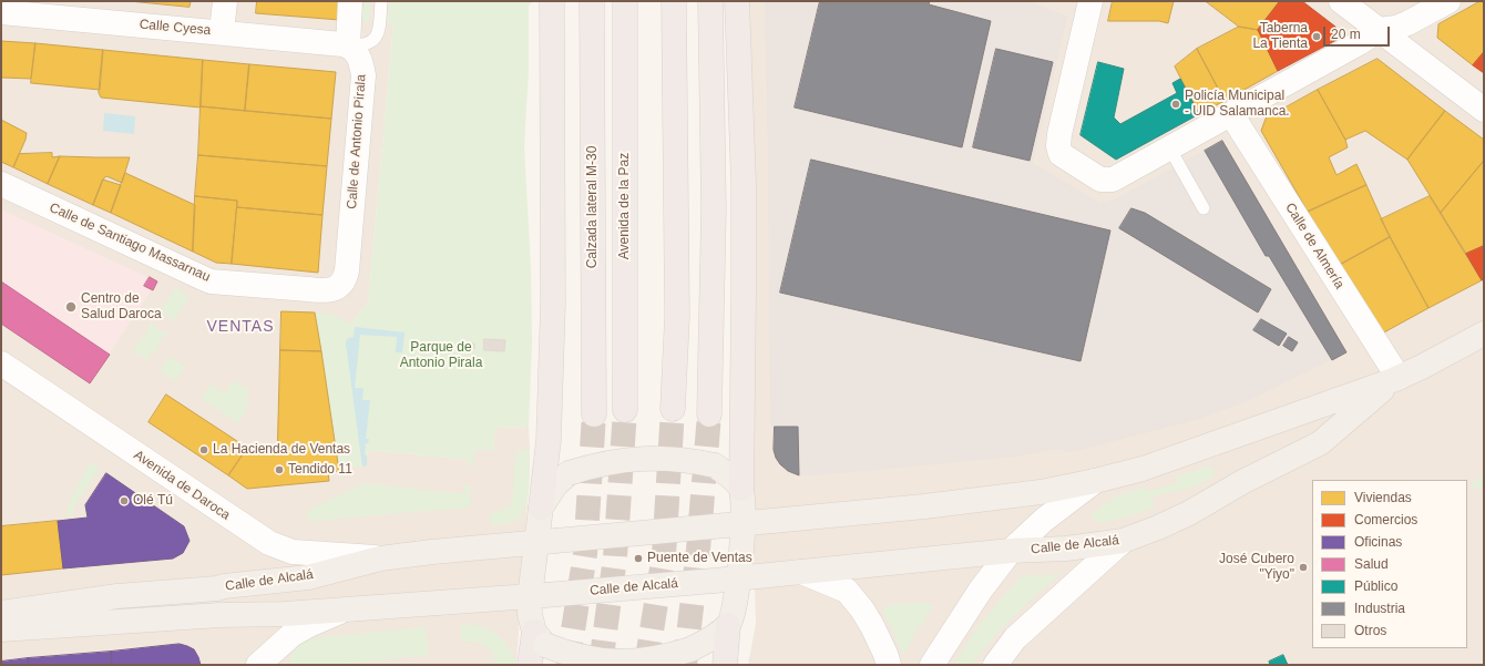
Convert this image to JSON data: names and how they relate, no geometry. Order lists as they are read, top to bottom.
{
  "streets": {
    "highway": ["Avenida de la Paz", "Calzada lateral M-30"],
    "main road": ["Calle de Alcalá"],
    "street": [
      "Calle Cyesa",
      "Calle de Antonio Pirala",
      "Calle de Santiago Massarnau",
      "Calle de Almería",
      "Avenida de Daroca"
    ]
  },
  "crossings": [
    ["Calle Cyesa", "Calle de Antonio Pirala"],
    ["Calle de Antonio Pirala", "Calle de Santiago Massarnau"],
    ["Calle de Almería", "Calle de Alcalá"],
    ["Avenida de Daroca", "Calle de Alcalá"]
  ],
  "districts": ["VENTAS"],
  "parks": ["Parque de Antonio Pirala"],
  "places": [
    "Taberna La Tienta",
    "Policía Municipal - UID Salamanca.",
    "Centro de Salud Daroca",
    "La Hacienda de Ventas",
    "Tendido 11",
    "Olé Tú",
    "Puente de Ventas",
    "José Cubero \"Yiyo\""
  ],
  "legend": [
    "Viviendas",
    "Comercios",
    "Oficinas",
    "Salud",
    "Público",
    "Industria",
    "Otros"
  ],
  "scale_bar": "20 m"
}
